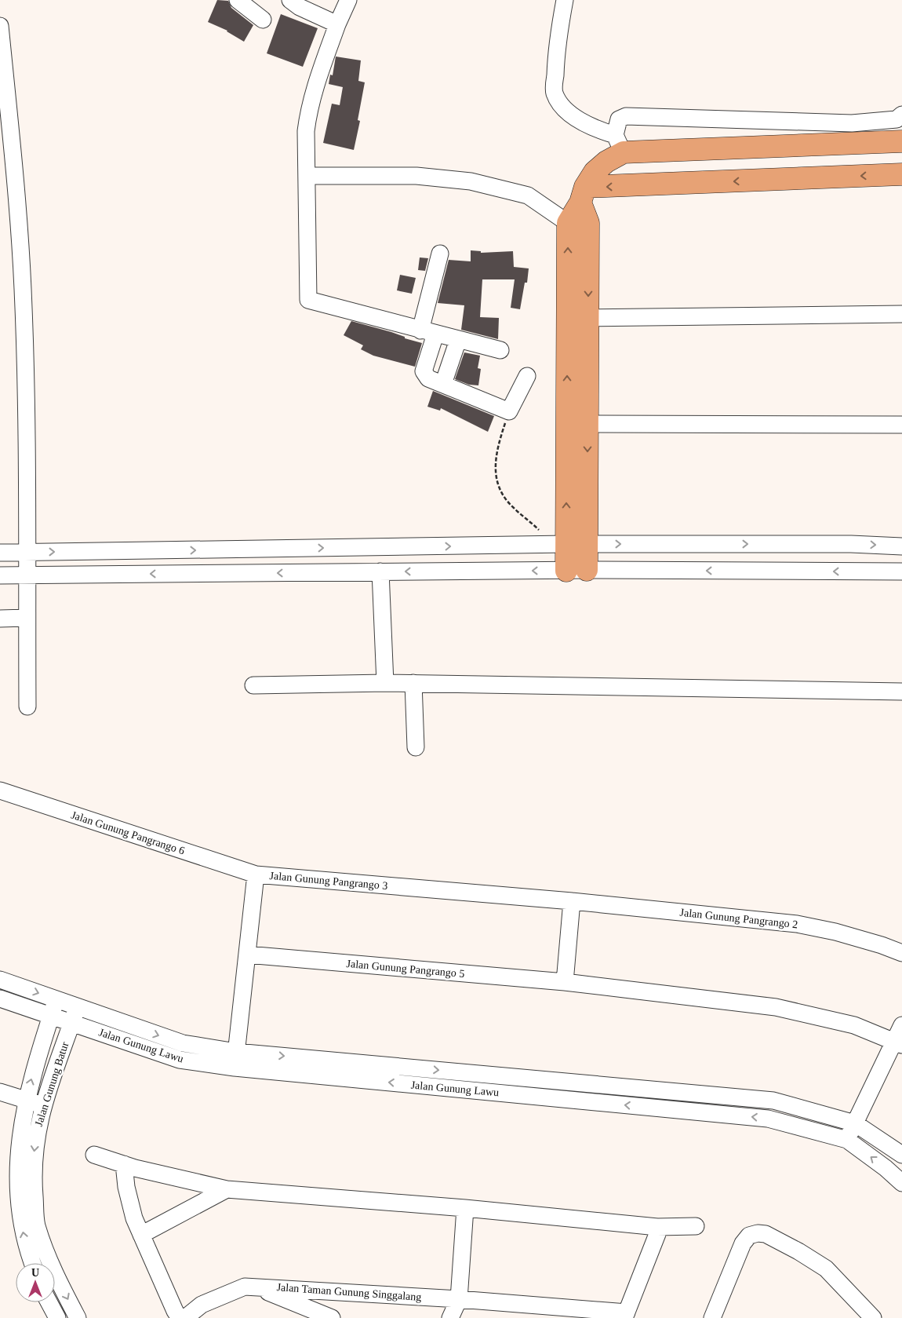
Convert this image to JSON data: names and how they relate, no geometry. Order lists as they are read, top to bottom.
{
  "streets": {
    "street": [
      "Jalan Gunung Pangrango 6",
      "Jalan Gunung Pangrango 3",
      "Jalan Gunung Pangrango 2",
      "Jalan Gunung Pangrango 5",
      "Jalan Gunung Lawu",
      "Jalan Gunung Batur",
      "Jalan Taman Gunung Singgalang"
    ]
  },
  "crossings": [
    ["Jalan Gunung Pangrango 6", "Jalan Gunung Pangrango 3"],
    ["Jalan Gunung Pangrango 3", "Jalan Gunung Pangrango 2"],
    ["Jalan Gunung Pangrango 3", "Jalan Gunung Pangrango 5"],
    ["Jalan Gunung Pangrango 3", "Jalan Gunung Lawu"],
    ["Jalan Gunung Lawu", "Jalan Gunung Batur"]
  ],
  "north": "top"
}
